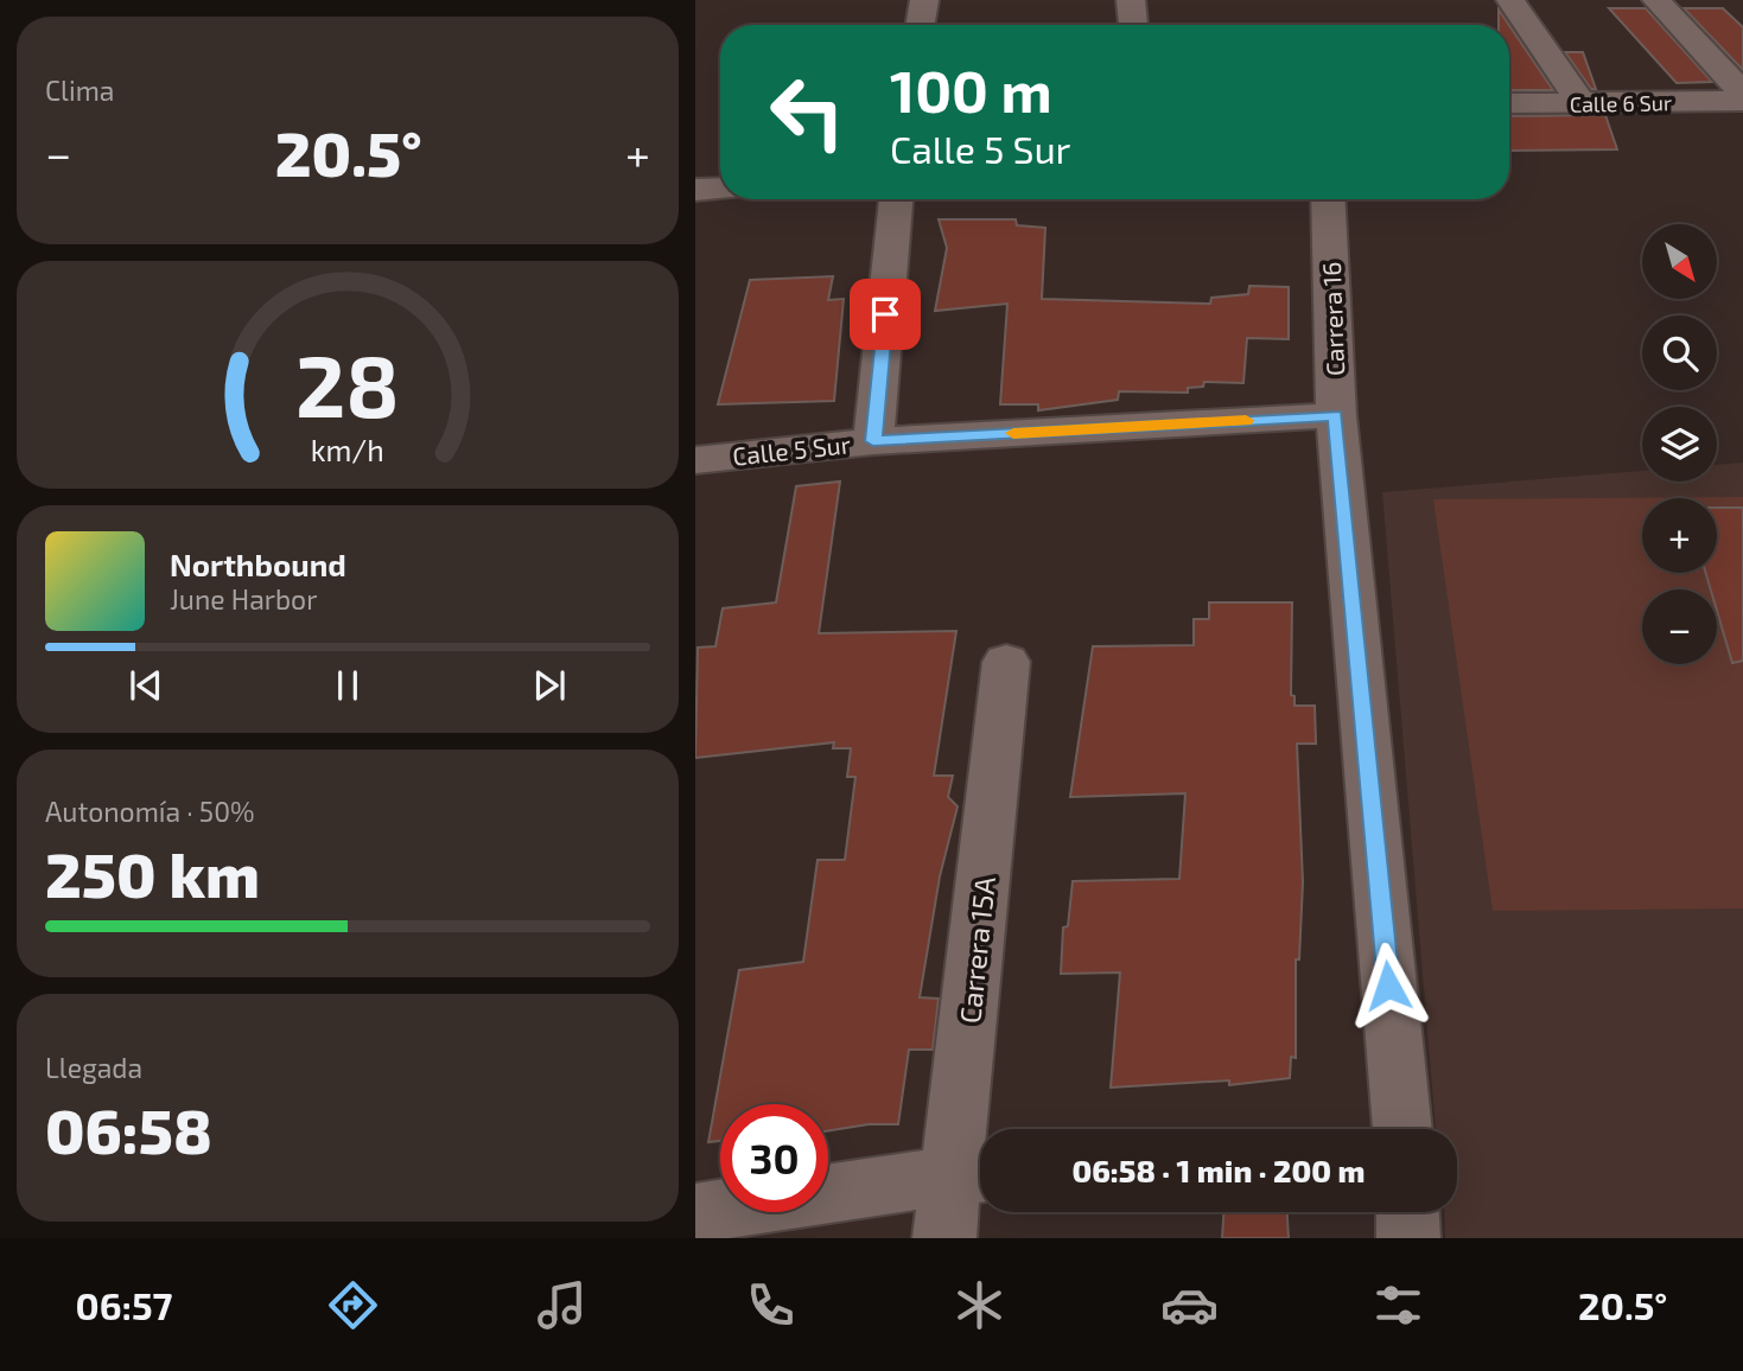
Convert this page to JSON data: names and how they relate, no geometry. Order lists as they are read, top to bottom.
{
  "streets": {
    "street": [
      "Calle 6 Sur",
      "Carrera 16",
      "Calle 5 Sur",
      "Carrera 15A"
    ]
  },
  "crossings": [
    ["Carrera 16", "Calle 5 Sur"]
  ],
  "north": "bottom right",
  "page": {
    "tile": [
      "Clima",
      ["Autonomía · 50%", "250 km"],
      ["Llegada", "06:58"]
    ],
    "turn": ["100 m", "Calle 5 Sur"],
    "heat": ["−", "20.5°", "+"],
    "map_buttons": ["+", "−"],
    "song": ["Northbound", "June Harbor"],
    "limit": "30",
    "trip": "06:58 · 1 min · 200 m",
    "tabs": ["06:57", "20.5°"],
    "gauge": ["28", "km/h"]
  }
}
